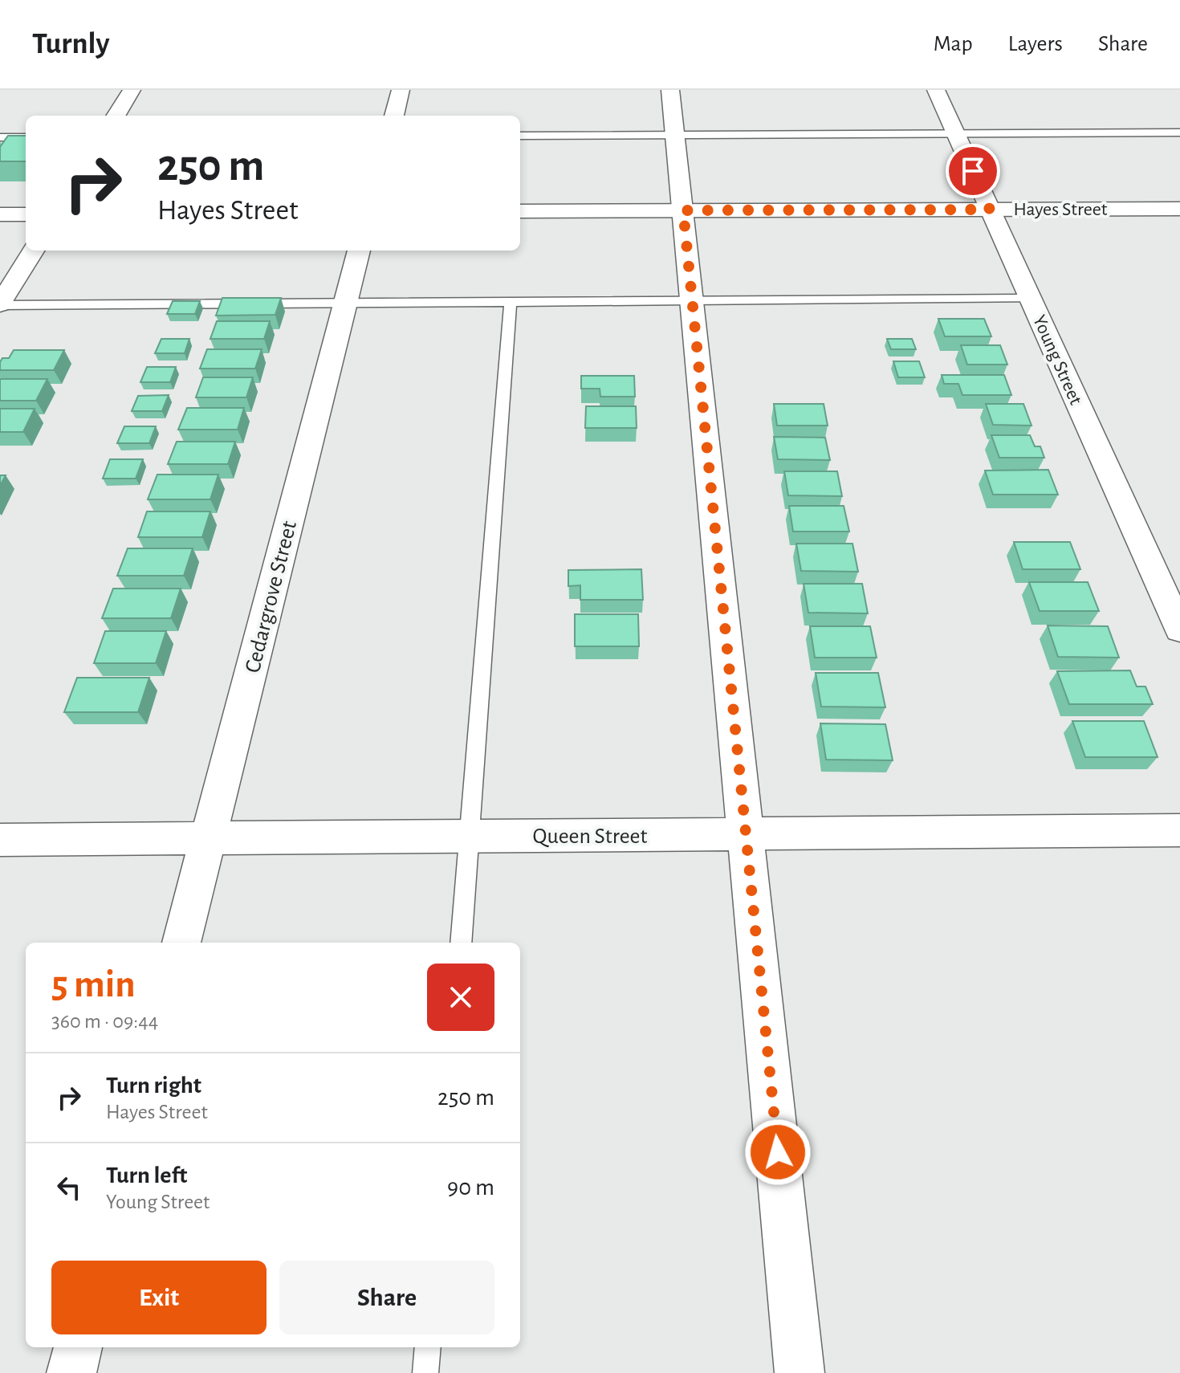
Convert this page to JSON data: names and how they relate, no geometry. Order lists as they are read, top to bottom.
{
  "streets": {
    "street": [
      "Hayes Street",
      "Young Street",
      "Cedargrove Street",
      "Queen Street"
    ]
  },
  "crossings": [
    ["Hayes Street", "Young Street"],
    ["Cedargrove Street", "Queen Street"]
  ],
  "page": {
    "header": "Turnly",
    "nav": ["Map", "Layers", "Share"],
    "turn": ["250 m", "Hayes Street"],
    "heading": ["5 min", "360 m · 09:44"],
    "list": [
      {
        "name": "Turn right",
        "note": "Hayes Street",
        "value": "250 m"
      },
      {
        "name": "Turn left",
        "note": "Young Street",
        "value": "90 m"
      }
    ],
    "buttons": ["Exit", "Share"]
  }
}
